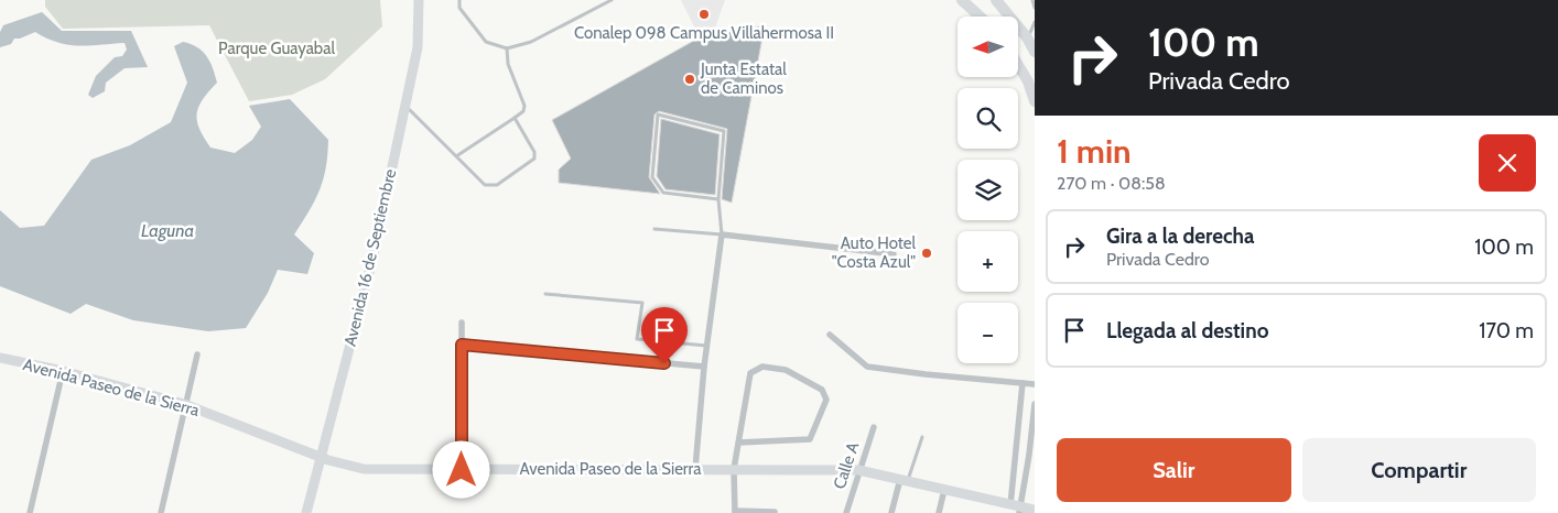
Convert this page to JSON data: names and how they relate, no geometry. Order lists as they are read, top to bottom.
{
  "streets": {
    "main road": ["Avenida 16 de Septiembre", "Avenida Paseo de la Sierra"],
    "street": ["Calle A"]
  },
  "crossings": [
    ["Avenida 16 de Septiembre", "Avenida Paseo de la Sierra"],
    ["Avenida Paseo de la Sierra", "Calle A"]
  ],
  "water": ["Laguna"],
  "parks": ["Parque Guayabal"],
  "places": ["Conalep 098 Campus Villahermosa II", "Junta Estatal de Caminos", "Auto Hotel \"Costa Azul\""],
  "north": "left",
  "page": {
    "turn": ["100 m", "Privada Cedro"],
    "map_buttons": ["+", "−"],
    "heading": ["1 min", "270 m · 08:58"],
    "list": [
      {
        "name": "Gira a la derecha",
        "note": "Privada Cedro",
        "value": "100 m"
      },
      {
        "name": "Llegada al destino",
        "value": "170 m"
      }
    ],
    "buttons": ["Salir", "Compartir"]
  }
}
